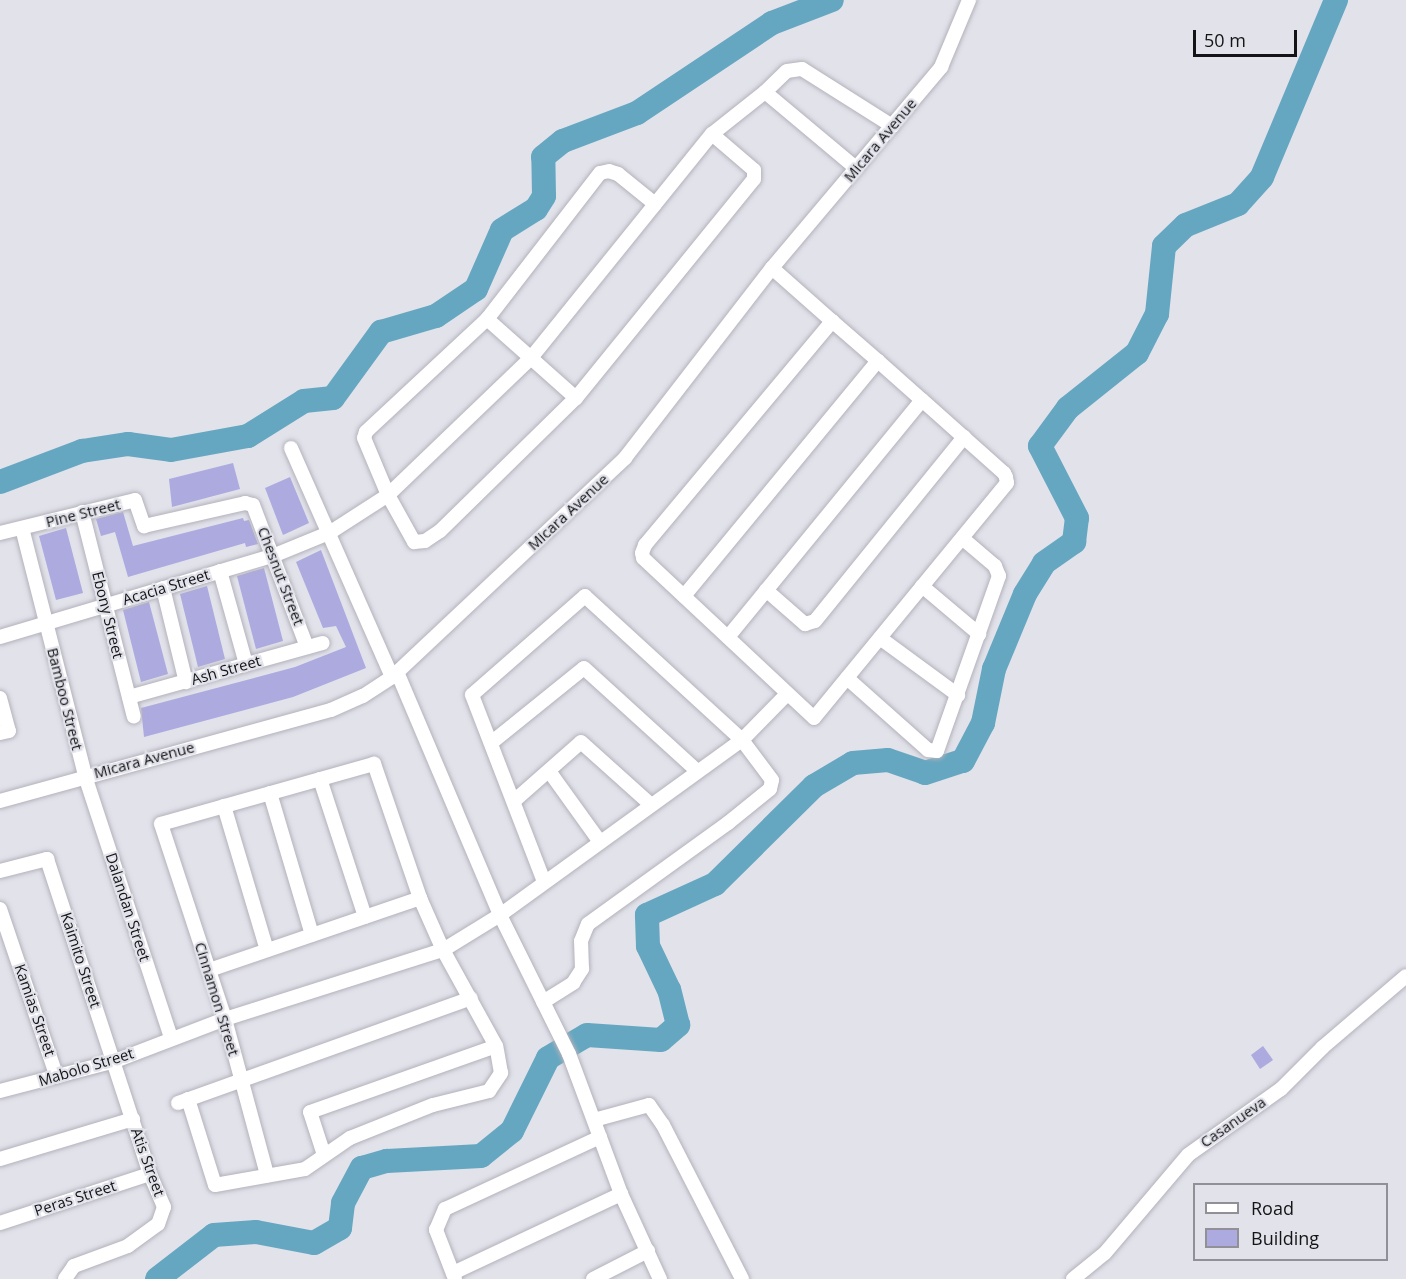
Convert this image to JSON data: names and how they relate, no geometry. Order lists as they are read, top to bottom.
{
  "streets": {
    "street": [
      "Micara Avenue",
      "Pine Street",
      "Chesnut Street",
      "Acacia Street",
      "Ebony Street",
      "Ash Street",
      "Bamboo Street",
      "Dalandan Street",
      "Kaimito Street",
      "Cinnamon Street",
      "Kamias Street",
      "Mabolo Street",
      "Casanueva",
      "Atis Street",
      "Peras Street"
    ]
  },
  "crossings": [
    ["Micara Avenue", "Acacia Street"],
    ["Micara Avenue", "Bamboo Street"],
    ["Micara Avenue", "Dalandan Street"],
    ["Pine Street", "Chesnut Street"],
    ["Pine Street", "Ebony Street"],
    ["Pine Street", "Bamboo Street"],
    ["Chesnut Street", "Acacia Street"],
    ["Chesnut Street", "Ash Street"],
    ["Acacia Street", "Ebony Street"],
    ["Acacia Street", "Bamboo Street"],
    ["Ebony Street", "Ash Street"],
    ["Bamboo Street", "Dalandan Street"],
    ["Dalandan Street", "Mabolo Street"],
    ["Kaimito Street", "Mabolo Street"],
    ["Kaimito Street", "Atis Street"],
    ["Cinnamon Street", "Mabolo Street"],
    ["Kamias Street", "Mabolo Street"],
    ["Mabolo Street", "Atis Street"],
    ["Atis Street", "Peras Street"]
  ],
  "legend": ["Road", "Building"],
  "scale_bar": "50 m"
}
